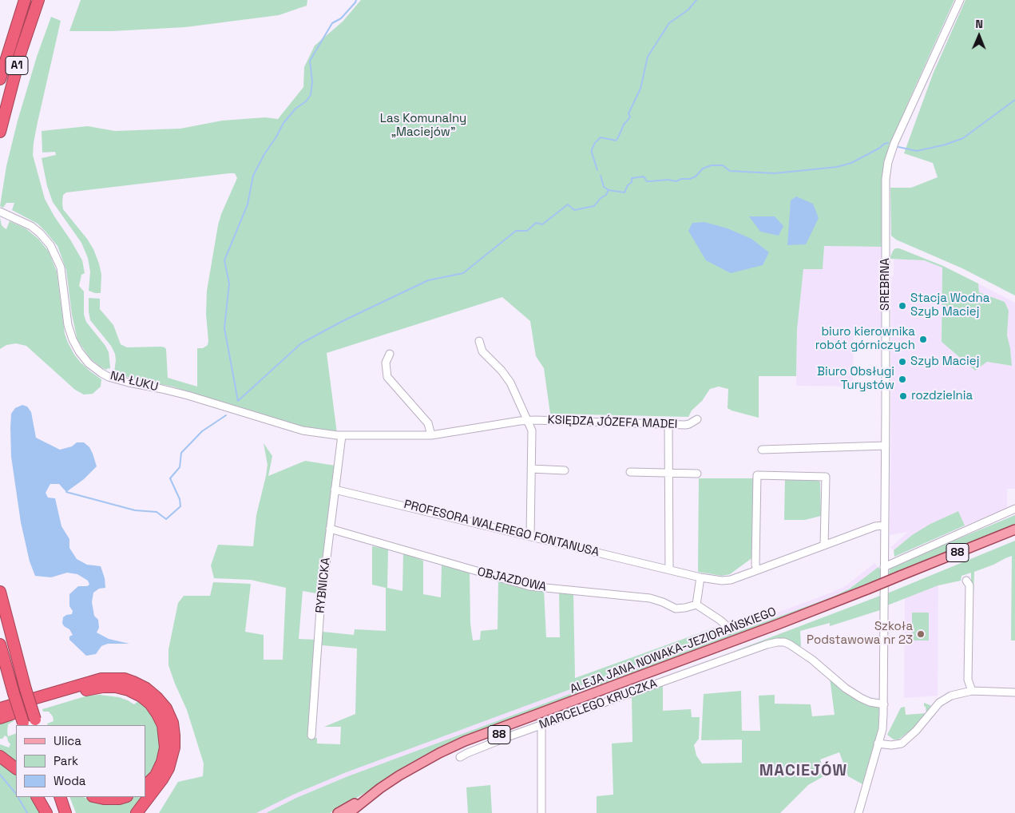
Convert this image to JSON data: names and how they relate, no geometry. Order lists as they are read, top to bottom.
{
  "streets": {
    "highway": ["A1"],
    "main road": ["88", "ALEJA JANA NOWAKA-JEZIORAŃSKIEGO"],
    "street": [
      "SREBRNA",
      "NA ŁUKU",
      "KSIĘDZA JÓZEFA MADEI",
      "PROFESORA WALEREGO FONTANUSA",
      "OBJAZDOWA",
      "RYBNICKA",
      "MARCELEGO KRUCZKA"
    ]
  },
  "crossings": [
    ["SREBRNA", "PROFESORA WALEREGO FONTANUSA"],
    ["SREBRNA", "MARCELEGO KRUCZKA"],
    ["NA ŁUKU", "KSIĘDZA JÓZEFA MADEI"],
    ["NA ŁUKU", "RYBNICKA"],
    ["KSIĘDZA JÓZEFA MADEI", "PROFESORA WALEREGO FONTANUSA"],
    ["KSIĘDZA JÓZEFA MADEI", "RYBNICKA"],
    ["PROFESORA WALEREGO FONTANUSA", "RYBNICKA"],
    ["OBJAZDOWA", "RYBNICKA"]
  ],
  "districts": ["MACIEJÓW"],
  "parks": ["Las Komunalny „Maciejów”"],
  "places": [
    "Stacja Wodna Szyb Maciej",
    "biuro kierownika robót górniczych",
    "Szyb Maciej",
    "Biuro Obsługi Turystów",
    "rozdzielnia",
    "Szkoła Podstawowa nr 23"
  ],
  "legend": ["Ulica", "Park", "Woda"],
  "north": "top"
}
